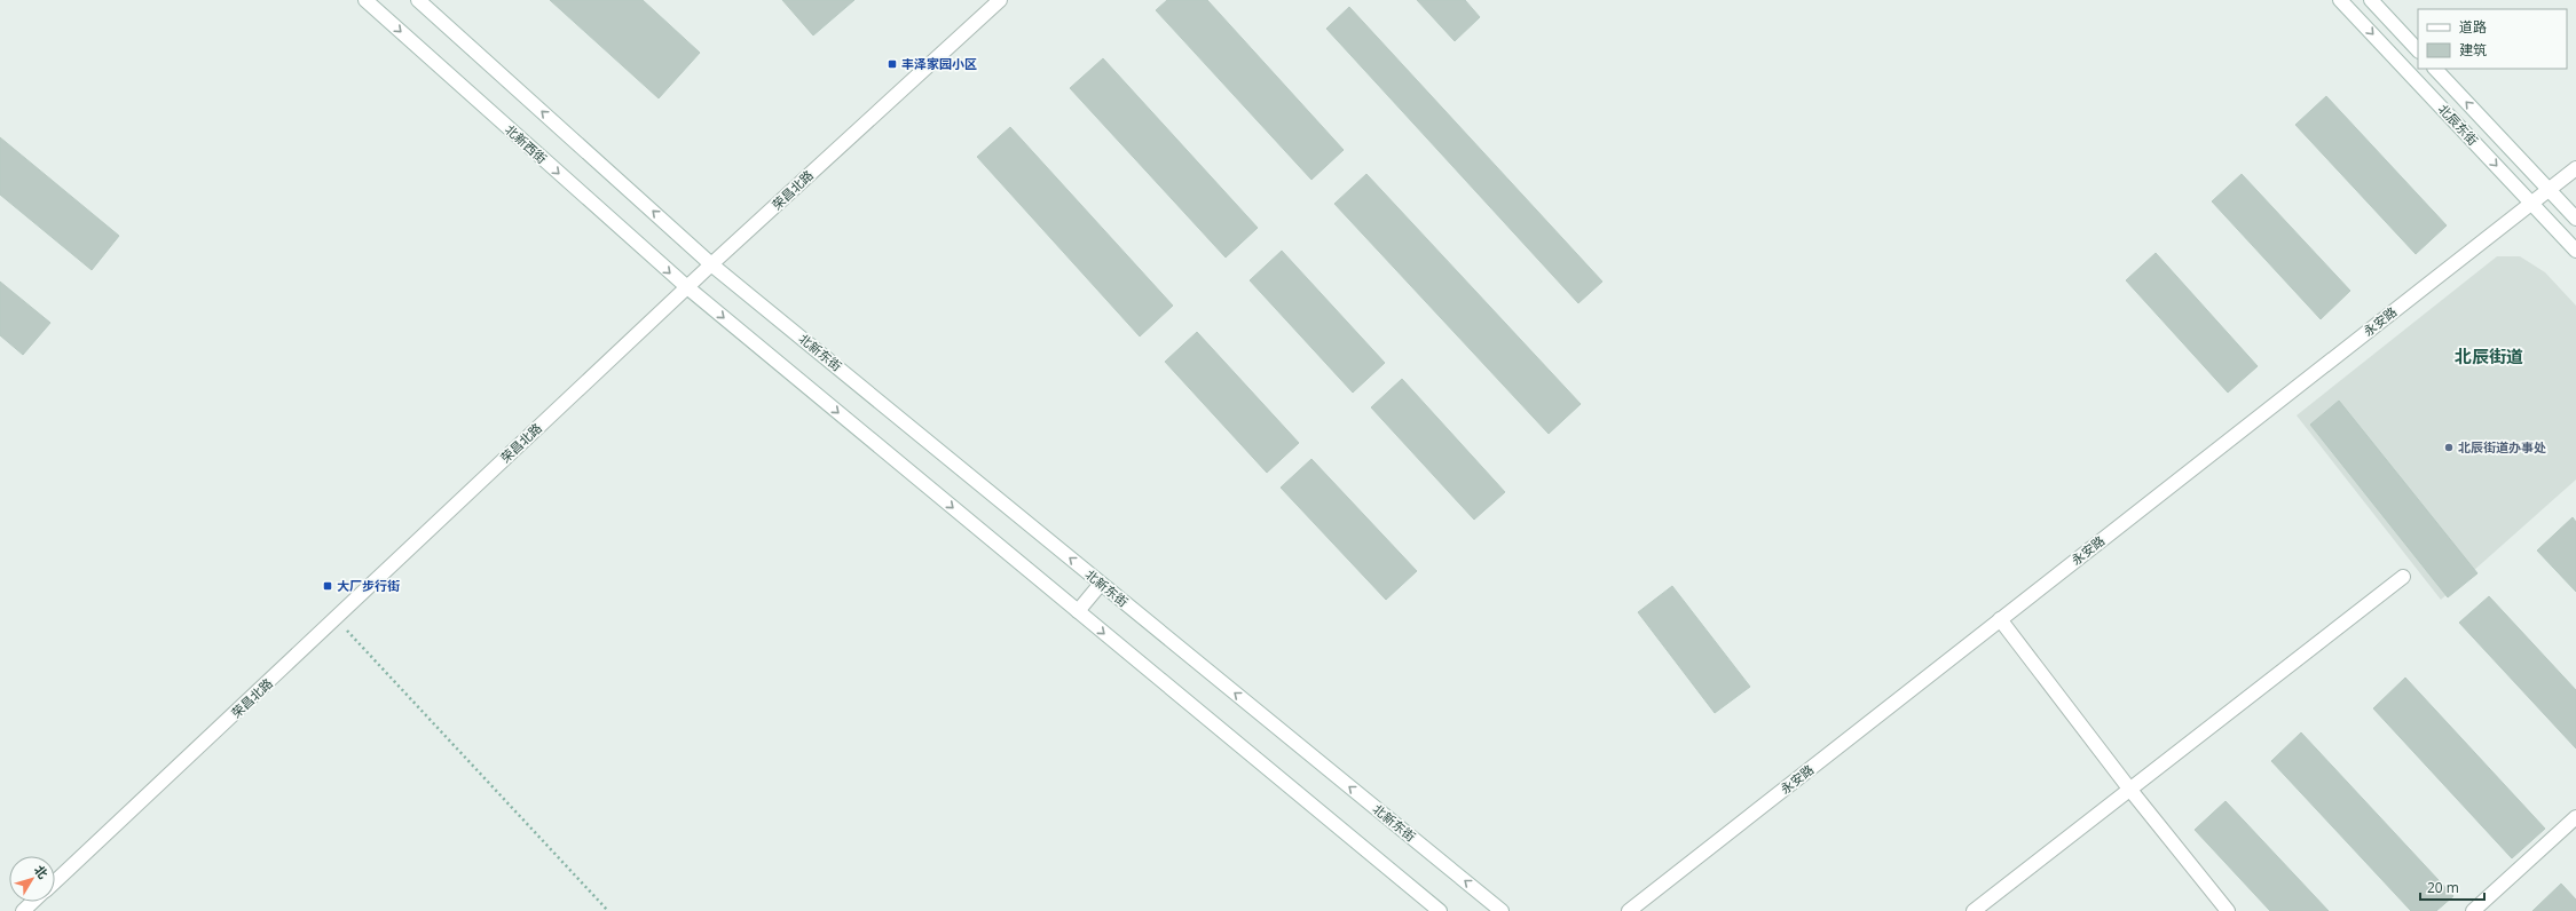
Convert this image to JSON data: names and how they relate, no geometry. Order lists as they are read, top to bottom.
{
  "streets": {
    "street": [
      "北辰东街",
      "北新西街",
      "荣昌北路",
      "永安路",
      "北新东街"
    ]
  },
  "crossings": [
    ["北辰东街", "永安路"],
    ["北新西街", "荣昌北路"],
    ["荣昌北路", "北新东街"]
  ],
  "districts": ["北辰街道"],
  "places": {
    "transit": ["丰泽家园小区", "大厂步行街"],
    "other": ["北辰街道办事处"]
  },
  "legend": ["道路", "建筑"],
  "scale_bar": "20 m",
  "north": "top right"
}
